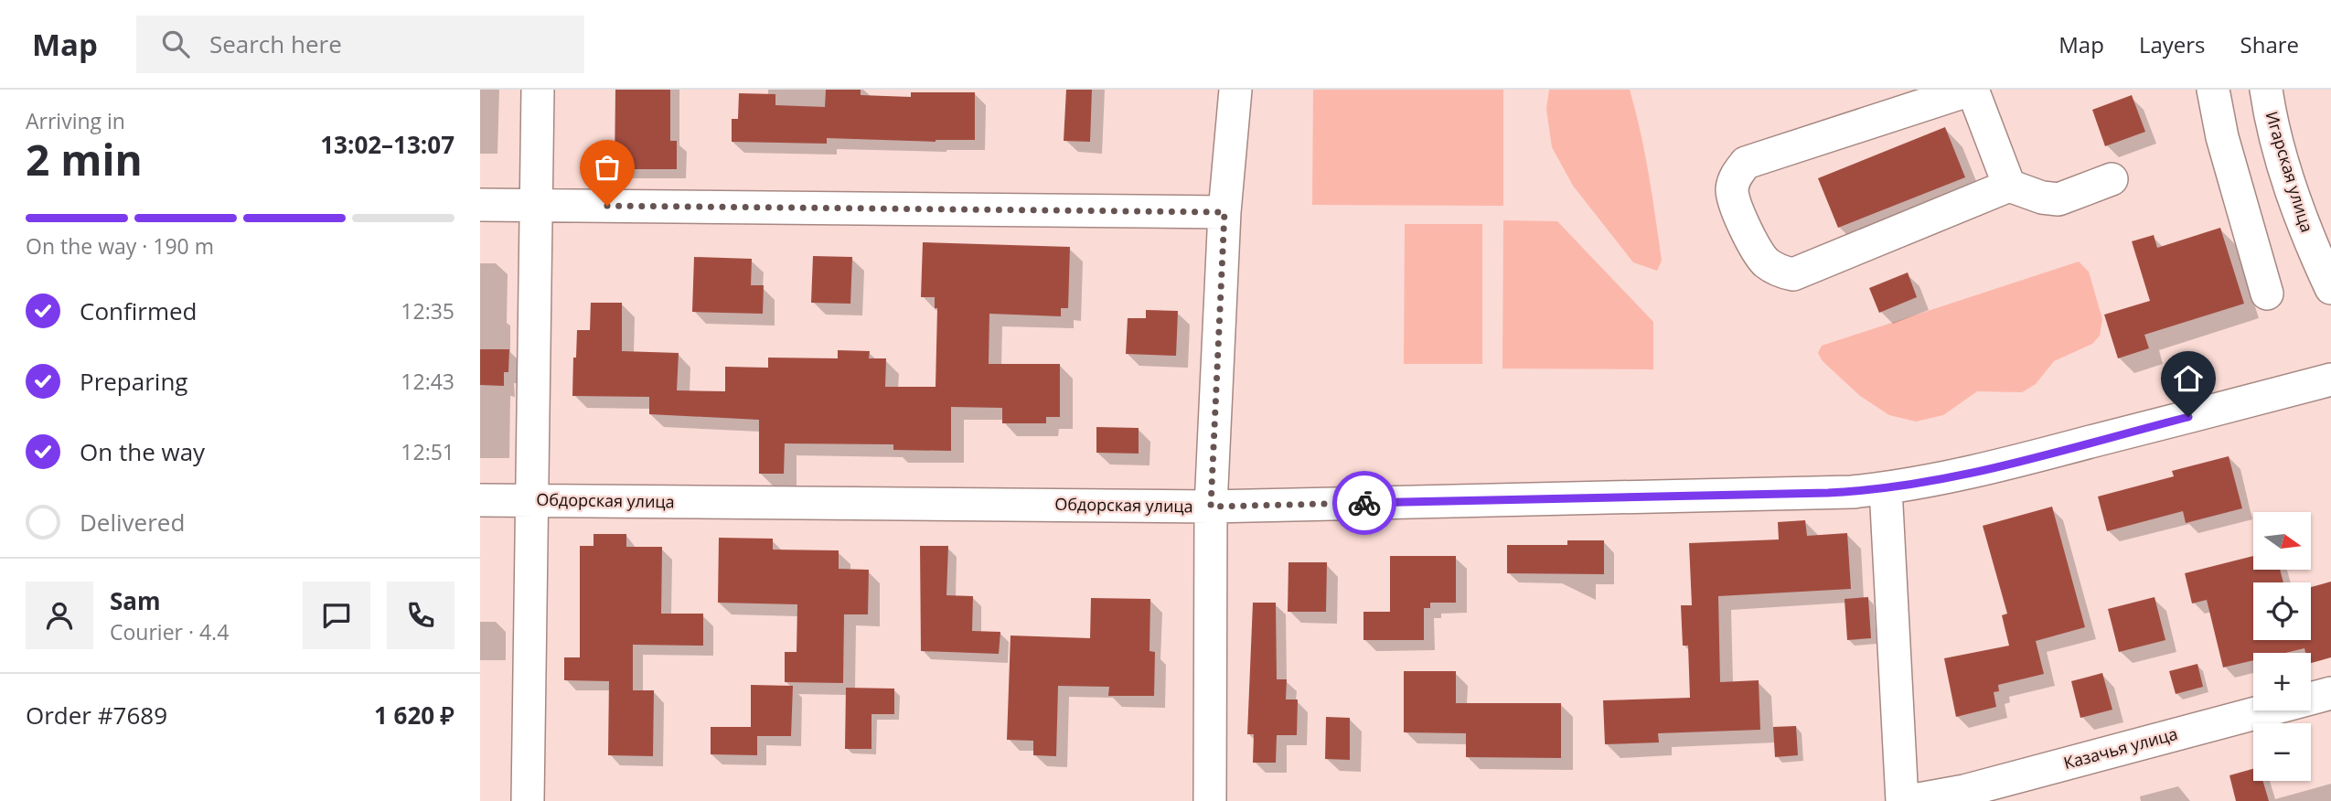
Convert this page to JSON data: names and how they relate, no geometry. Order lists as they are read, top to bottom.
{
  "streets": {
    "street": ["Игарская улица", "Обдорская улица", "Казачья улица"]
  },
  "north": "right",
  "page": {
    "header": "Map",
    "search": "Search here",
    "nav": ["Map", "Layers", "Share"],
    "heading": ["2 min", "Arriving in", "13:02–13:07"],
    "panel": [
      "Sam",
      "Courier · 4.4",
      "Order #7689",
      "1 620 ₽"
    ],
    "bar": "On the way · 190 m",
    "list": [
      ["Confirmed", "12:35"],
      ["Preparing", "12:43"],
      ["On the way", "12:51"],
      "Delivered"
    ],
    "map_buttons": ["+", "−"]
  }
}
